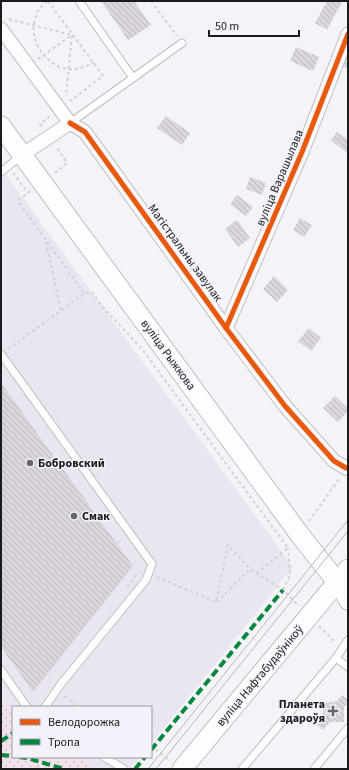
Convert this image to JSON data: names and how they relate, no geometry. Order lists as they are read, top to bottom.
{
  "streets": {
    "main road": ["вуліца Рыжкова", "вуліца Нафтабудаўнікоў"],
    "street": ["вуліца Варашылава", "Магістральны завулак"]
  },
  "crossings": [
    ["вуліца Варашылава", "Магістральны завулак"],
    ["вуліца Рыжкова", "вуліца Нафтабудаўнікоў"]
  ],
  "places": {
    "other": ["Бобровский", "Смак"],
    "health": ["Планета здароўя"]
  },
  "legend": ["Велодорожка", "Тропа"],
  "scale_bar": "50 m"
}
